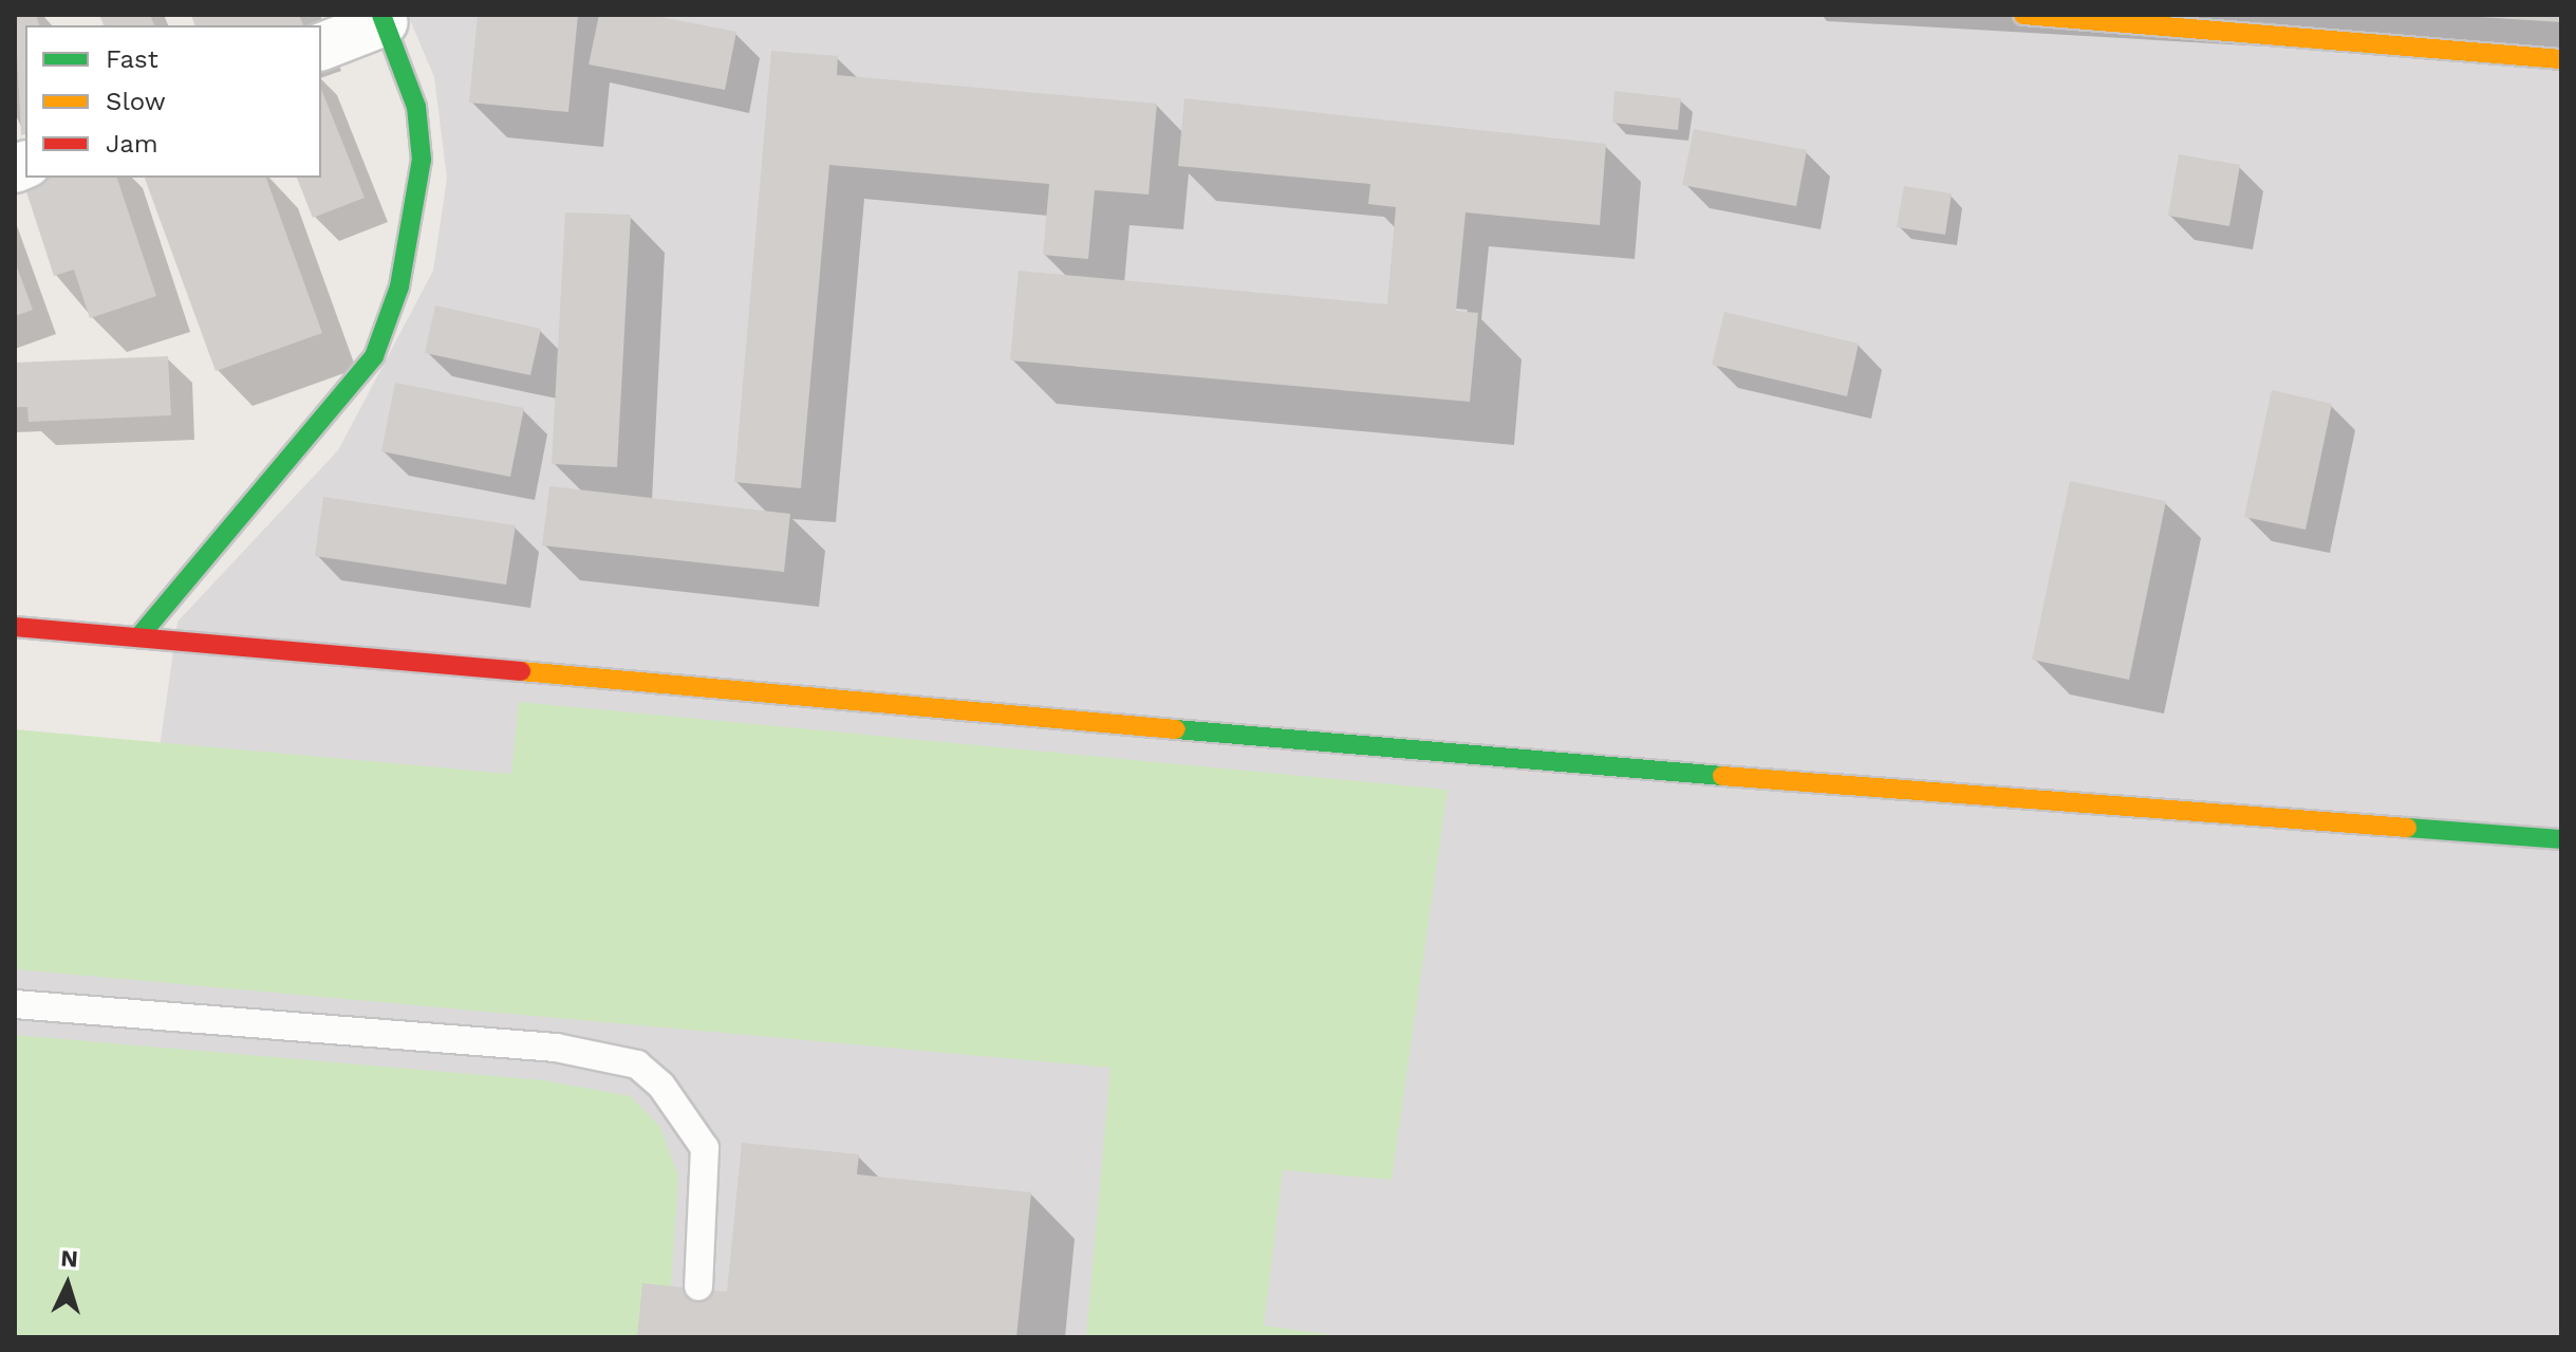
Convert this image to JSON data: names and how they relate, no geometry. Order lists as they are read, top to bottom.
{
  "legend": ["Fast", "Slow", "Jam"],
  "north": "top"
}
